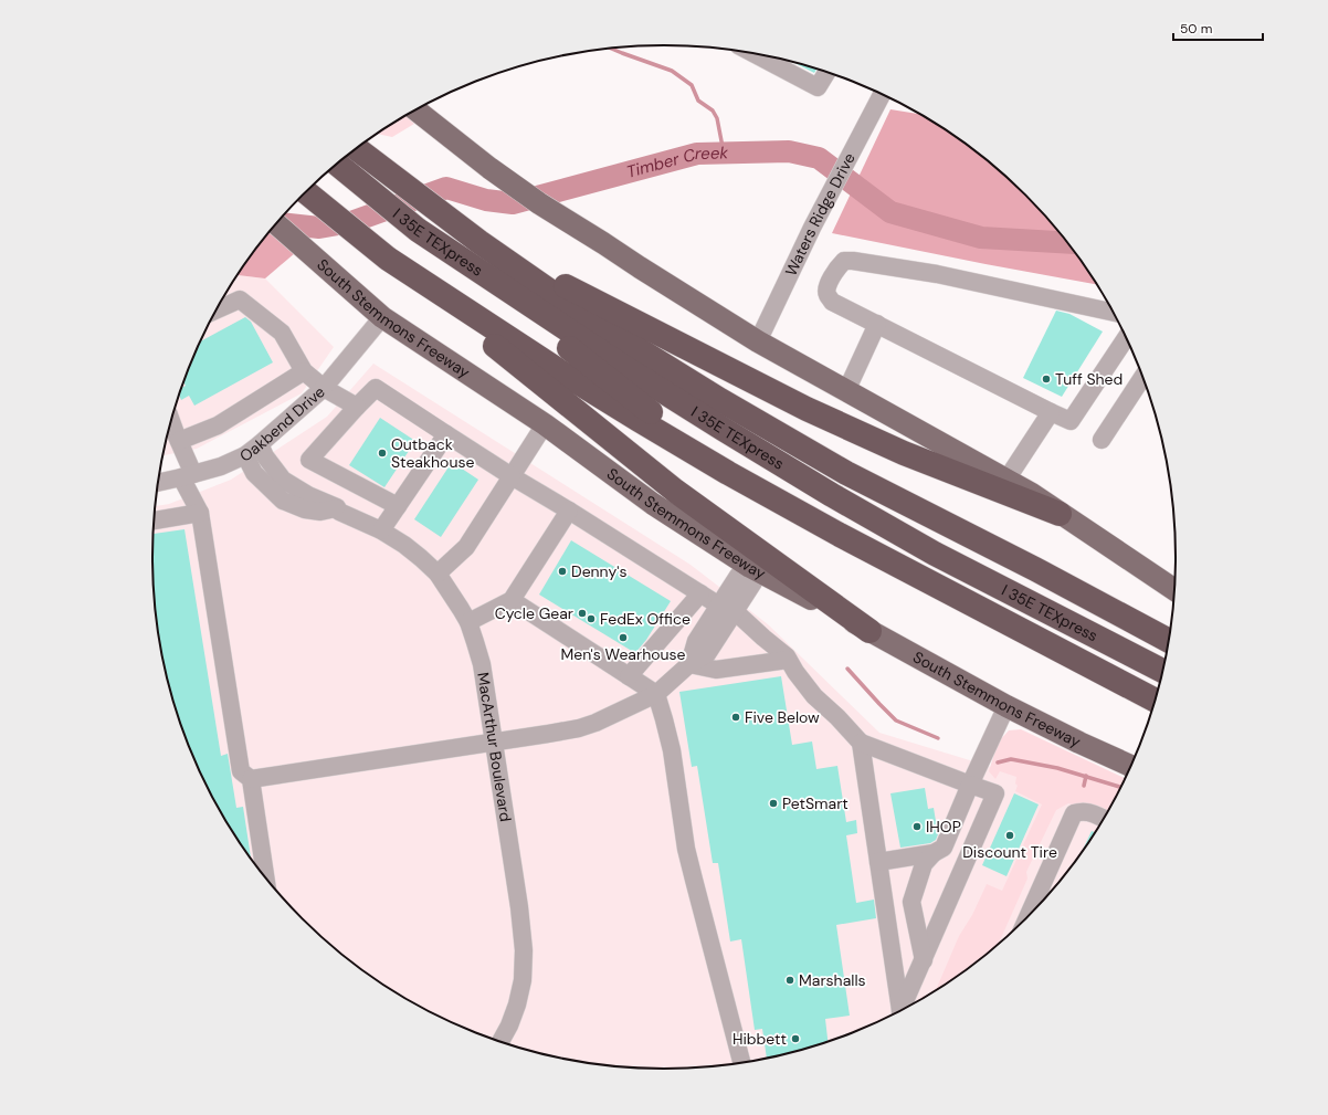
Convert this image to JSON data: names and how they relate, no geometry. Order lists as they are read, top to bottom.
{
  "streets": {
    "highway": ["I 35E TEXpress"],
    "main road": ["South Stemmons Freeway"],
    "street": ["Waters Ridge Drive", "Oakbend Drive", "MacArthur Boulevard"]
  },
  "crossings": [
    ["South Stemmons Freeway", "Oakbend Drive"],
    ["Oakbend Drive", "MacArthur Boulevard"]
  ],
  "water": ["Timber Creek"],
  "places": [
    "Tuff Shed",
    "Outback Steakhouse",
    "Denny's",
    "Cycle Gear",
    "FedEx Office",
    "Men's Wearhouse",
    "Five Below",
    "PetSmart",
    "IHOP",
    "Discount Tire",
    "Marshalls",
    "Hibbett"
  ],
  "scale_bar": "50 m"
}
